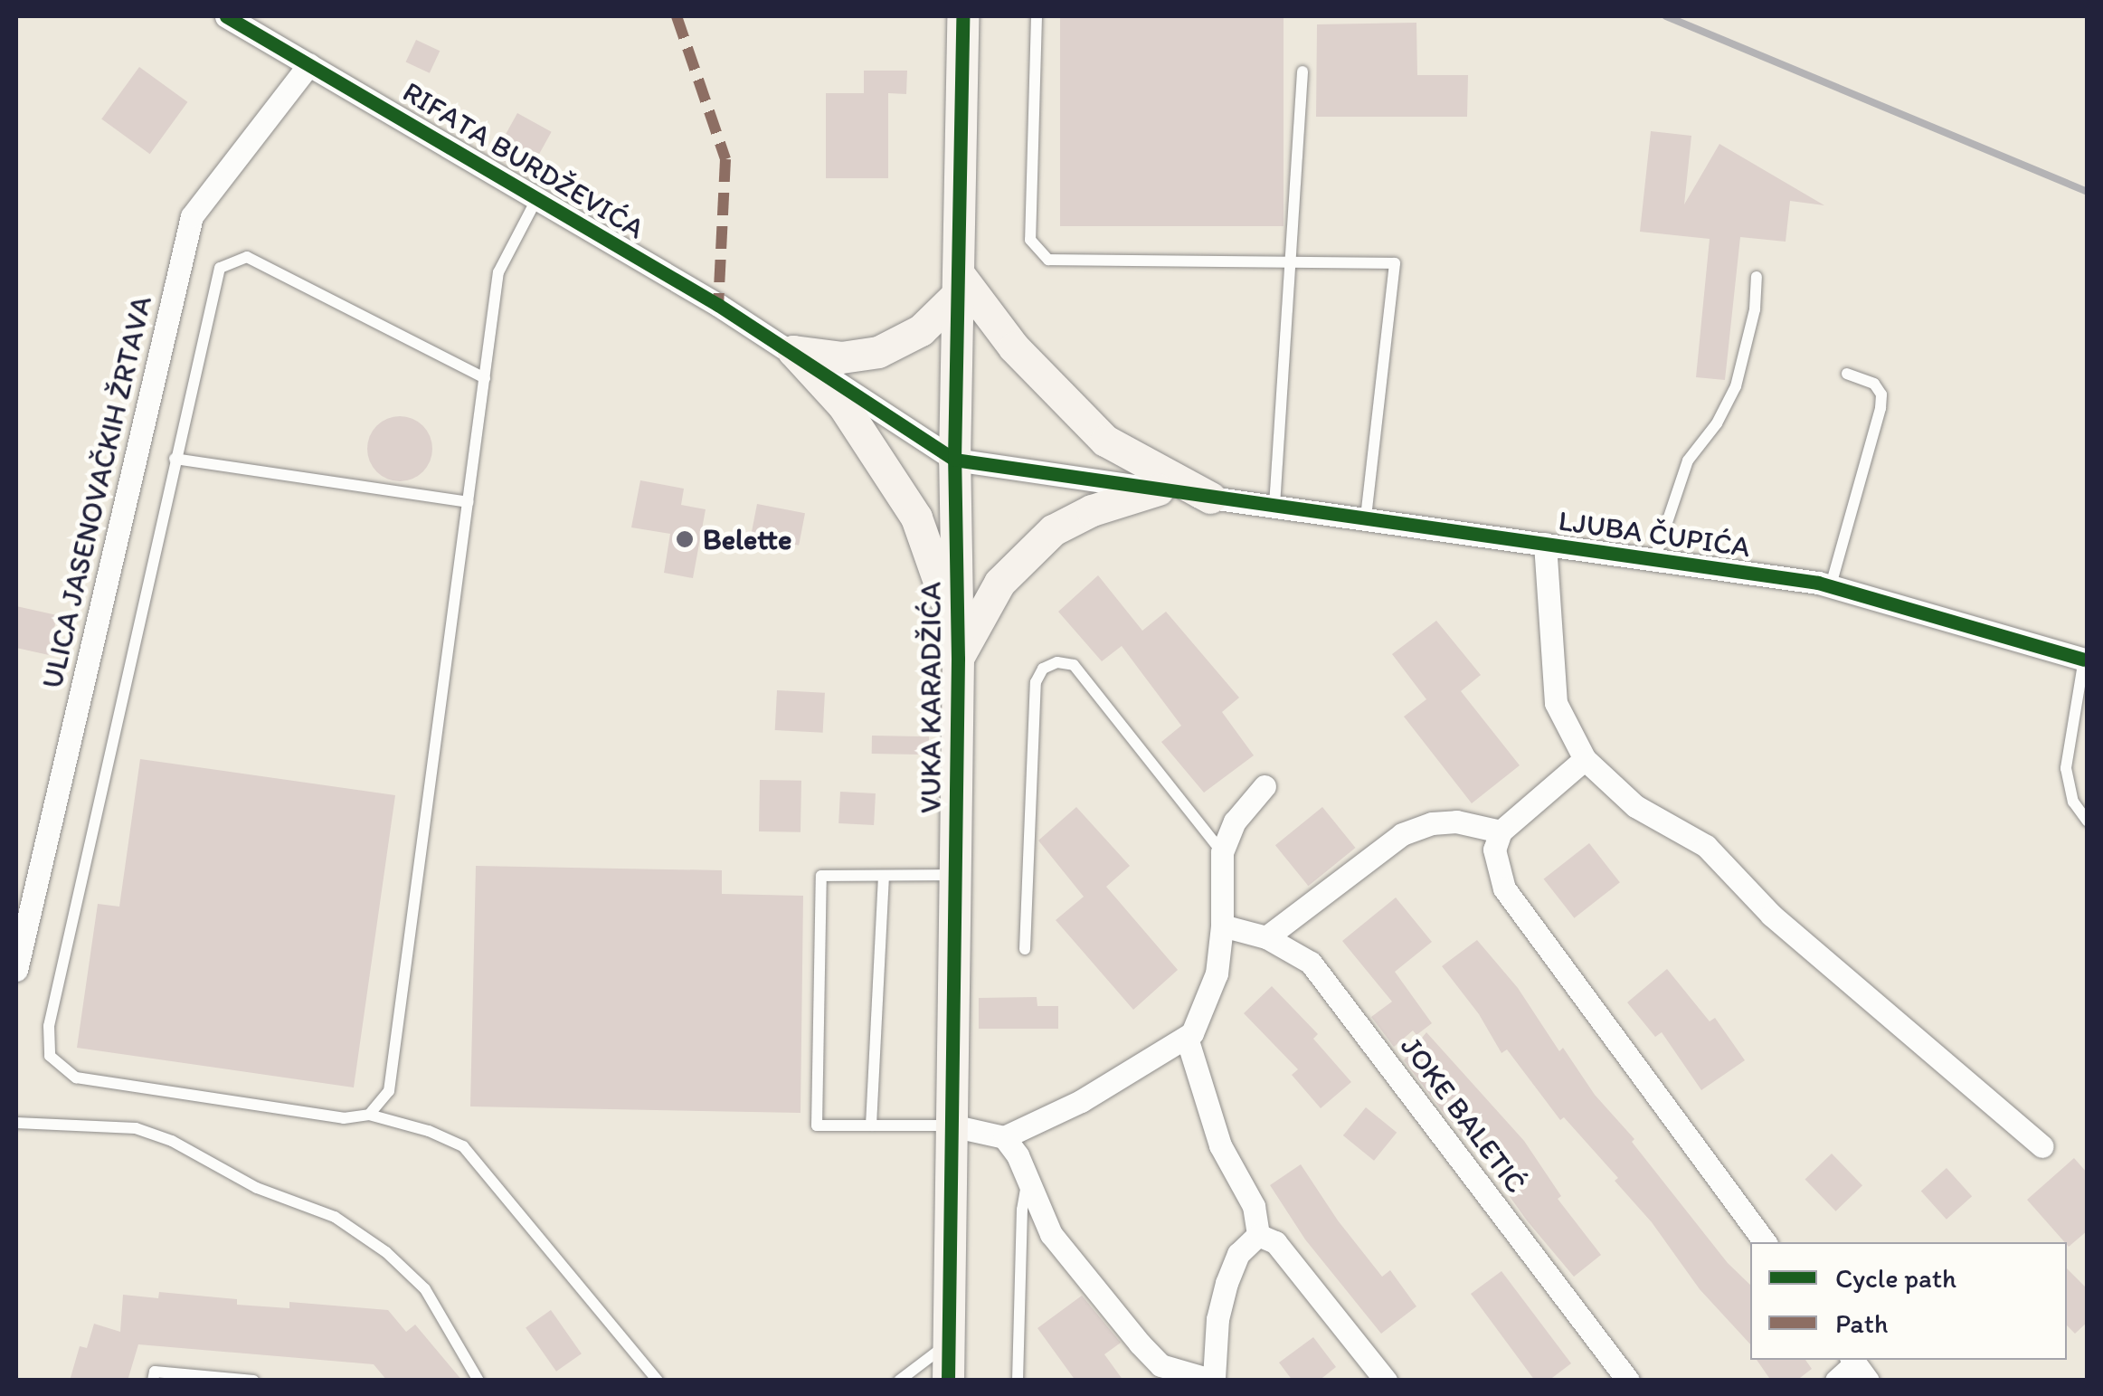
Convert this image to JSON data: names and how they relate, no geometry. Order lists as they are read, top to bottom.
{
  "streets": {
    "street": [
      "RIFATA BURDŽEVIĆA",
      "ULICA JASENOVAČKIH ŽRTAVA",
      "LJUBA ČUPIĆA",
      "VUKA KARADŽIĆA",
      "JOKE BALETIĆ"
    ]
  },
  "crossings": [
    ["RIFATA BURDŽEVIĆA", "ULICA JASENOVAČKIH ŽRTAVA"],
    ["RIFATA BURDŽEVIĆA", "LJUBA ČUPIĆA"],
    ["RIFATA BURDŽEVIĆA", "VUKA KARADŽIĆA"],
    ["LJUBA ČUPIĆA", "VUKA KARADŽIĆA"]
  ],
  "places": ["Belette"],
  "legend": ["Cycle path", "Path"]
}
